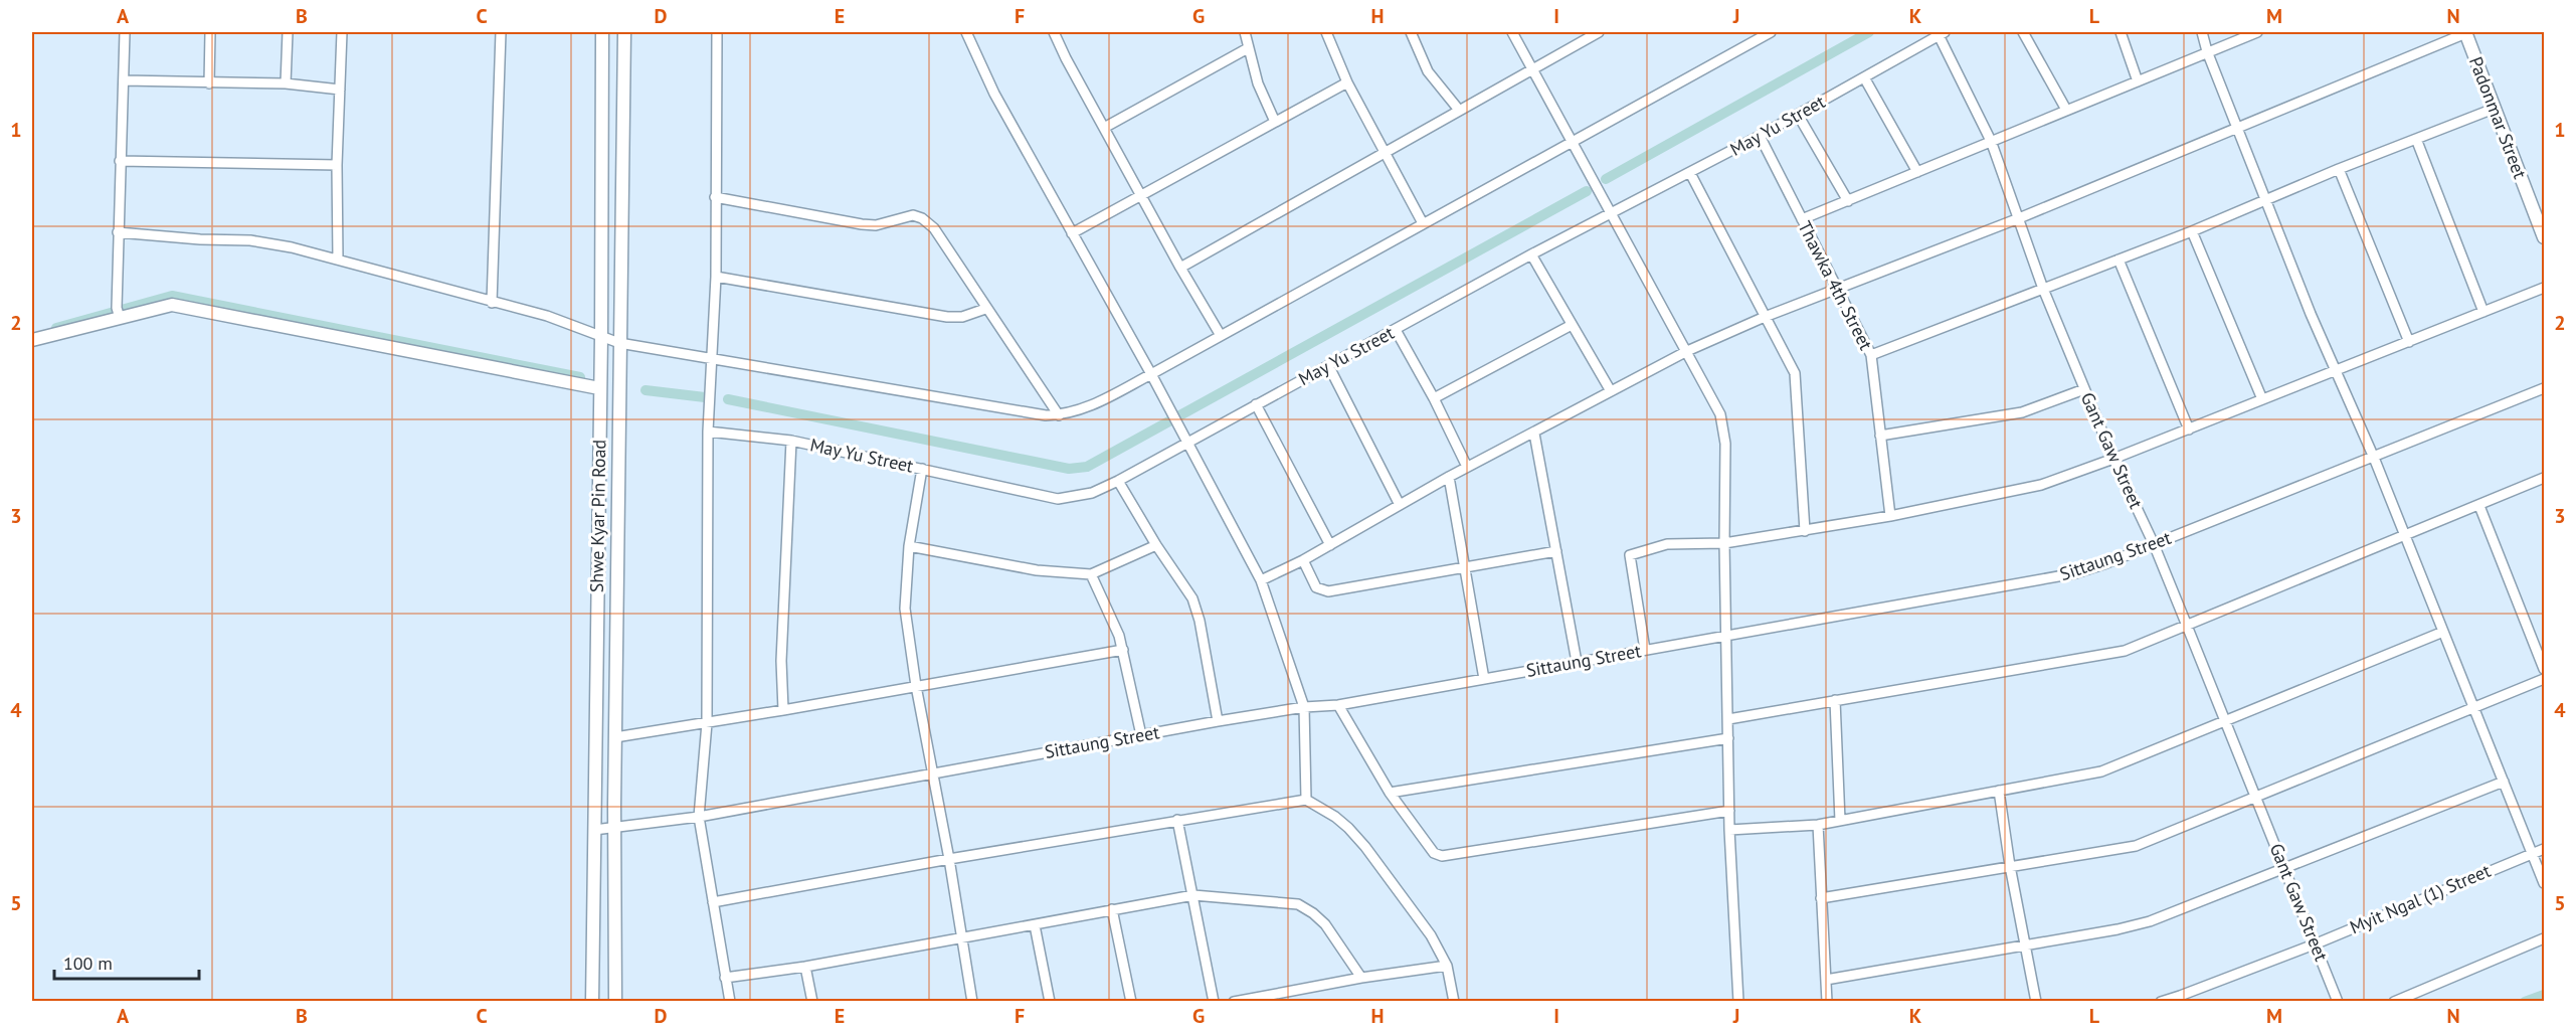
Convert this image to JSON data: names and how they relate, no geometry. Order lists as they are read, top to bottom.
{
  "streets": {
    "street": [
      "Padonmar Street",
      "May Yu Street",
      "Thawka 4th Street",
      "Gant Gaw Street",
      "Shwe Kyar Pin Road",
      "Sittaung Street",
      "Myit Ngal (1) Street"
    ]
  },
  "crossings": [
    ["May Yu Street", "Thawka 4th Street"],
    ["May Yu Street", "Gant Gaw Street"],
    ["Gant Gaw Street", "Sittaung Street"],
    ["Gant Gaw Street", "Myit Ngal (1) Street"],
    ["Shwe Kyar Pin Road", "Sittaung Street"]
  ],
  "scale_bar": "100 m",
  "grid": {
    "columns": [
      "A",
      "B",
      "C",
      "D",
      "E",
      "F",
      "G",
      "H",
      "I",
      "J",
      "K",
      "L",
      "M",
      "N"
    ],
    "rows": [
      "1",
      "2",
      "3",
      "4",
      "5"
    ]
  }
}
